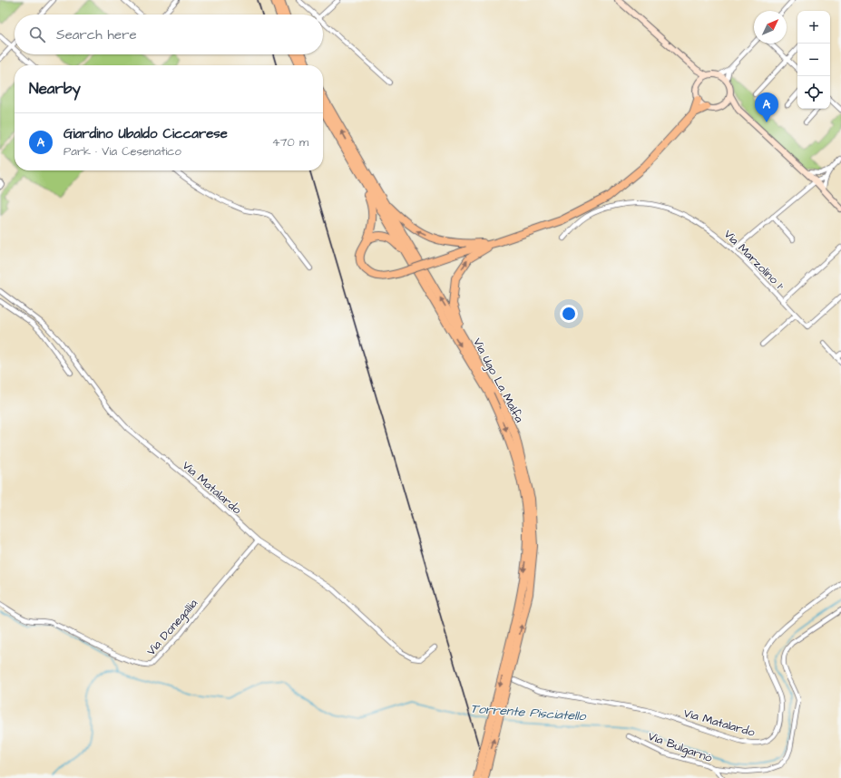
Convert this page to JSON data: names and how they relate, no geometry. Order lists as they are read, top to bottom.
{
  "streets": {
    "highway": ["Via Ugo La Malfa"],
    "street": [
      "Via Marzolino 1°",
      "Via Matalardo",
      "Via Donegallia",
      "Via Bulgarnò"
    ]
  },
  "crossings": [
    ["Via Matalardo", "Via Donegallia"]
  ],
  "water": ["Torrente Pisciatello"],
  "north": "top right",
  "page": {
    "map_buttons": ["+", "−"],
    "search": "Search here",
    "heading": "Nearby",
    "pins": "A",
    "list": [
      {
        "mark": "A",
        "name": "Giardino Ubaldo Ciccarese",
        "note": "Park · Via Cesenatico",
        "value": "470 m"
      }
    ]
  }
}
